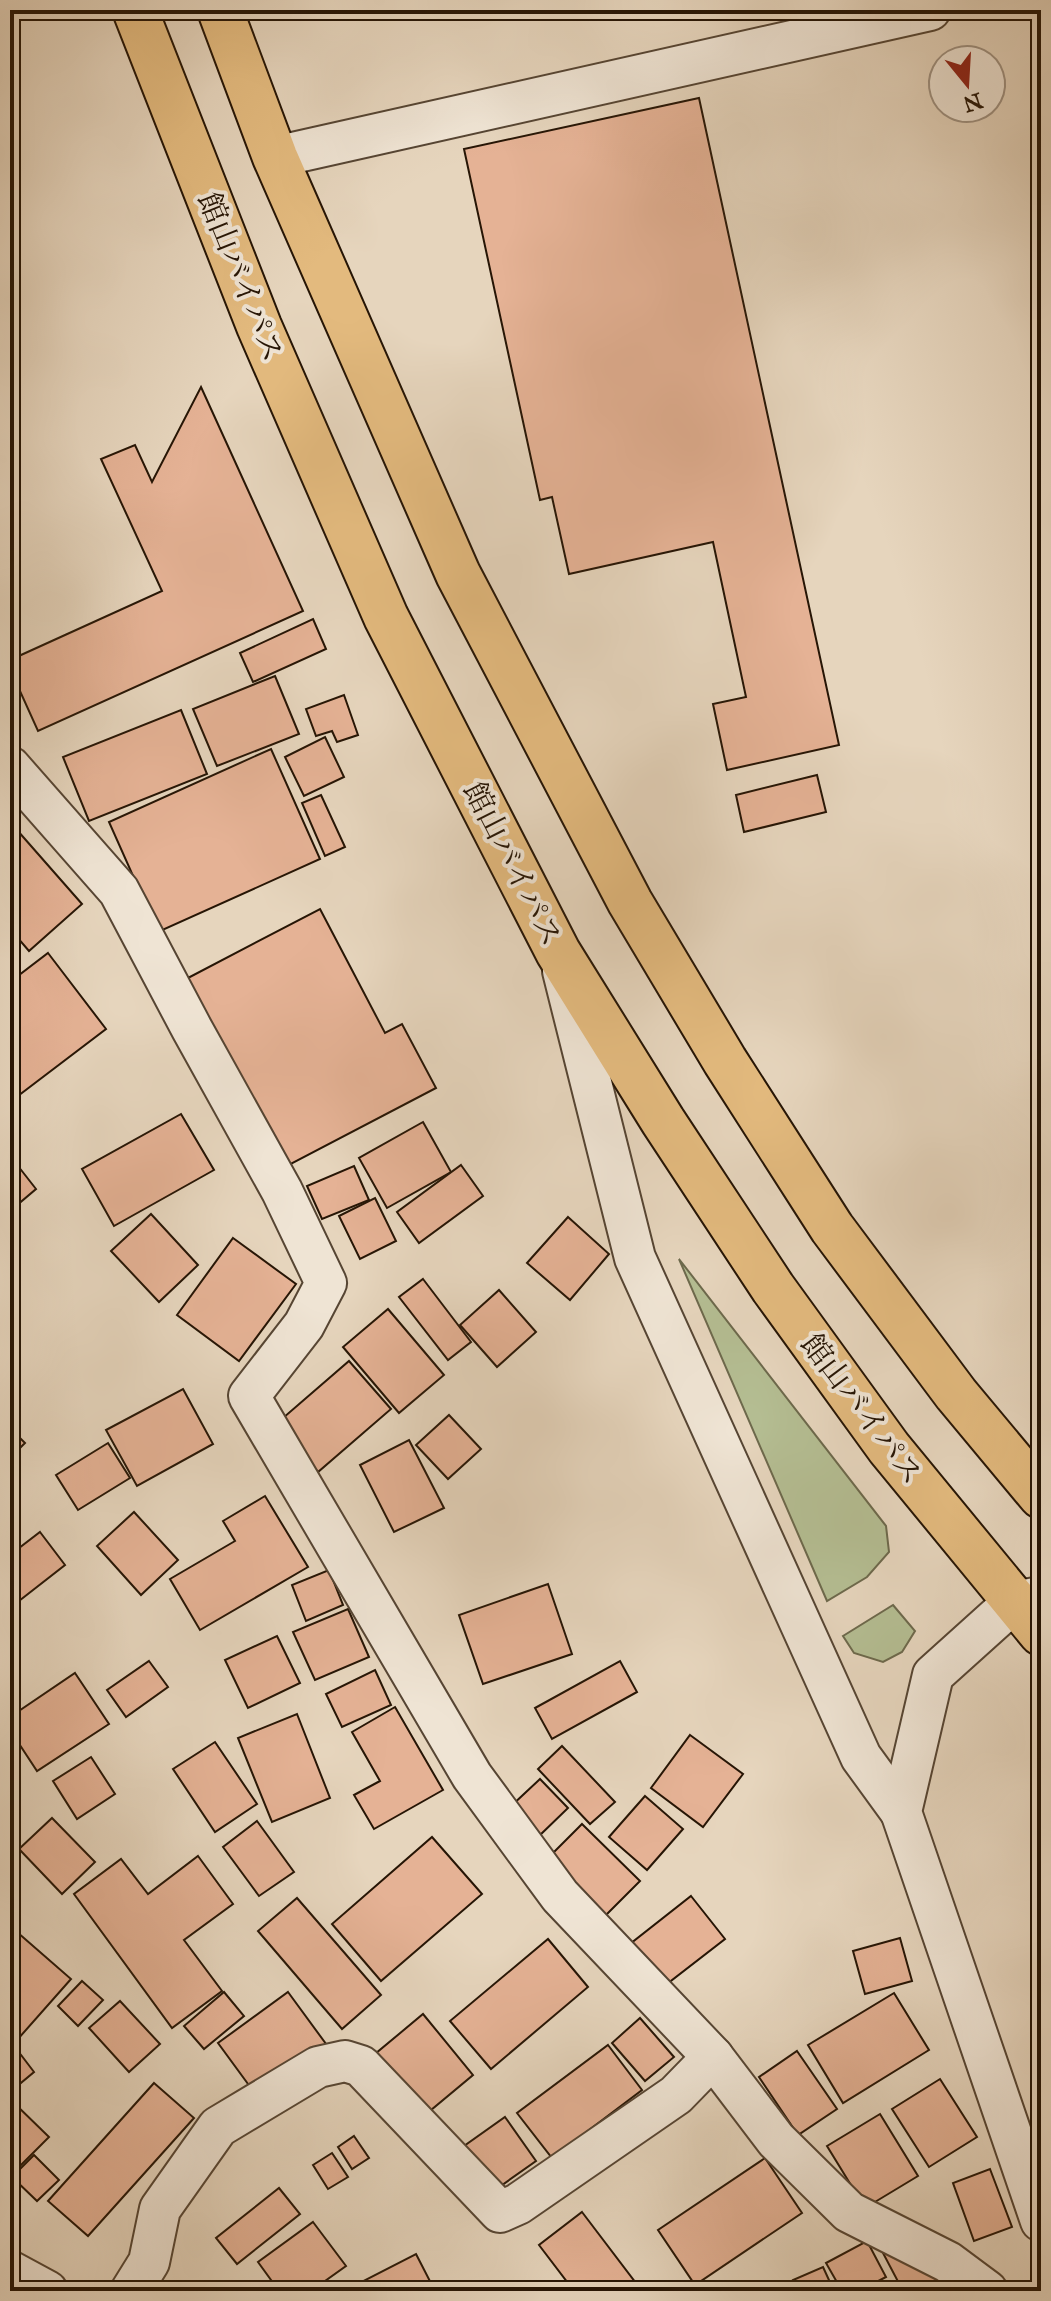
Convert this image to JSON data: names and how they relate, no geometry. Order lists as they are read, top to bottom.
{
  "streets": {
    "highway": ["館山バイパス"]
  },
  "north": "bottom"
}
